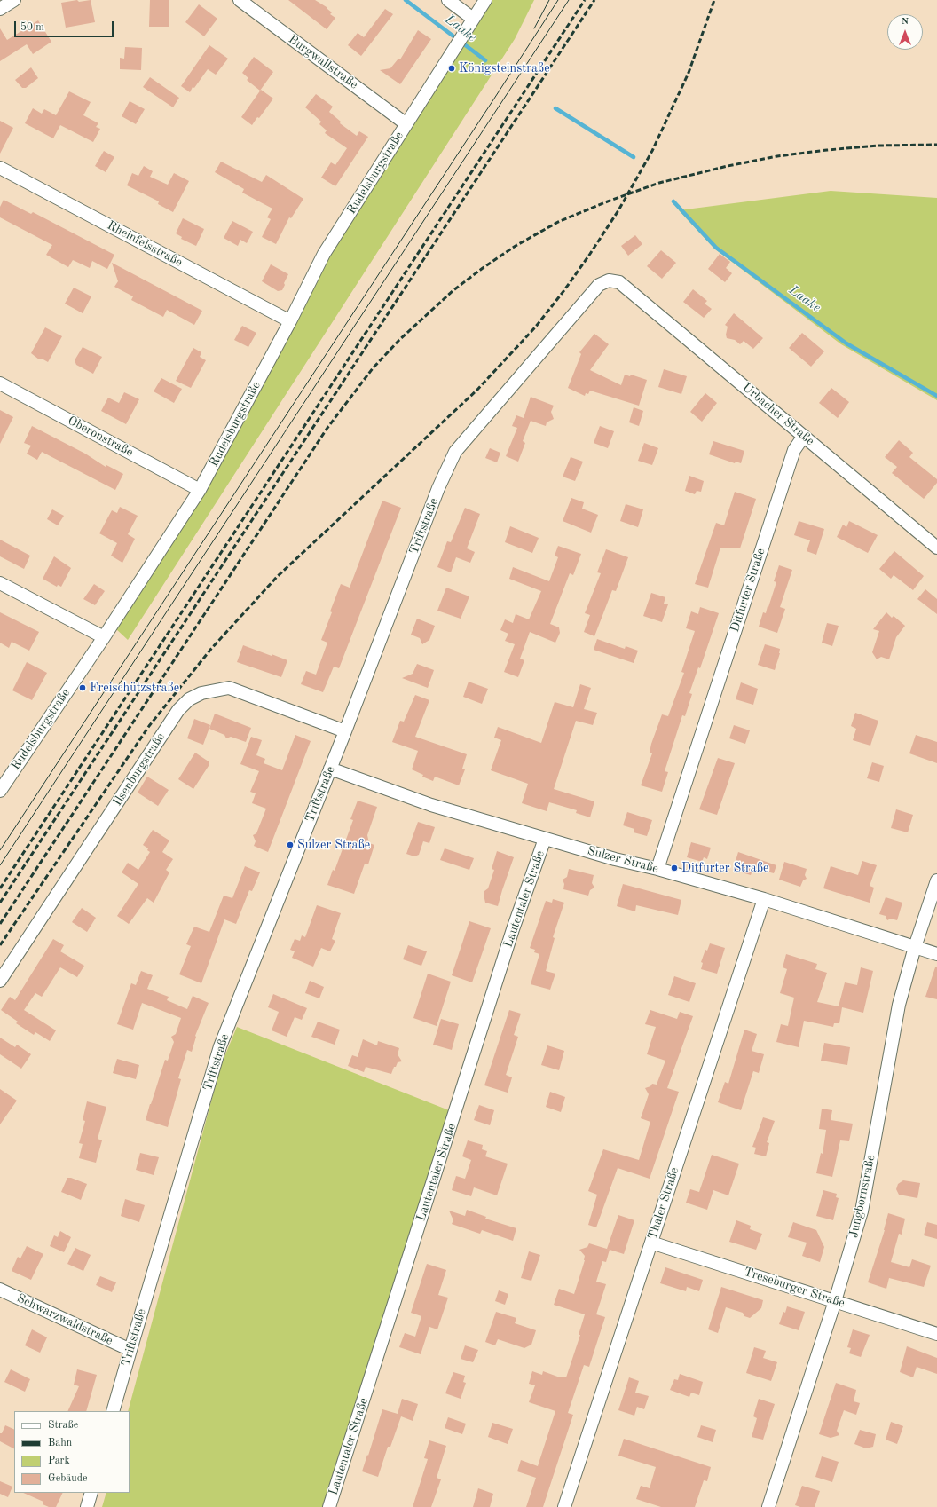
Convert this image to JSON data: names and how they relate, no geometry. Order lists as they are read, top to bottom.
{
  "streets": {
    "street": [
      "Burgwallstraße",
      "Rudelsburgstraße",
      "Rheinfelsstraße",
      "Urbacher Straße",
      "Oberonstraße",
      "Triftstraße",
      "Ditfurter Straße",
      "Ilsenburgstraße",
      "Sulzer Straße",
      "Lautentaler Straße",
      "Jungbornstraße",
      "Thaler Straße",
      "Treseburger Straße",
      "Schwarzwaldstraße"
    ]
  },
  "crossings": [
    ["Burgwallstraße", "Rudelsburgstraße"],
    ["Rudelsburgstraße", "Rheinfelsstraße"],
    ["Rudelsburgstraße", "Oberonstraße"],
    ["Urbacher Straße", "Triftstraße"],
    ["Urbacher Straße", "Ditfurter Straße"],
    ["Triftstraße", "Ilsenburgstraße"],
    ["Triftstraße", "Sulzer Straße"],
    ["Triftstraße", "Schwarzwaldstraße"],
    ["Ditfurter Straße", "Sulzer Straße"],
    ["Sulzer Straße", "Lautentaler Straße"],
    ["Sulzer Straße", "Jungbornstraße"],
    ["Sulzer Straße", "Thaler Straße"],
    ["Jungbornstraße", "Treseburger Straße"],
    ["Thaler Straße", "Treseburger Straße"]
  ],
  "water": ["Laake"],
  "places": [
    "Königsteinstraße",
    "Freischützstraße",
    "Sulzer Straße",
    "Ditfurter Straße"
  ],
  "legend": [
    "Straße",
    "Bahn",
    "Park",
    "Gebäude"
  ],
  "scale_bar": "50 m",
  "north": "top"
}
